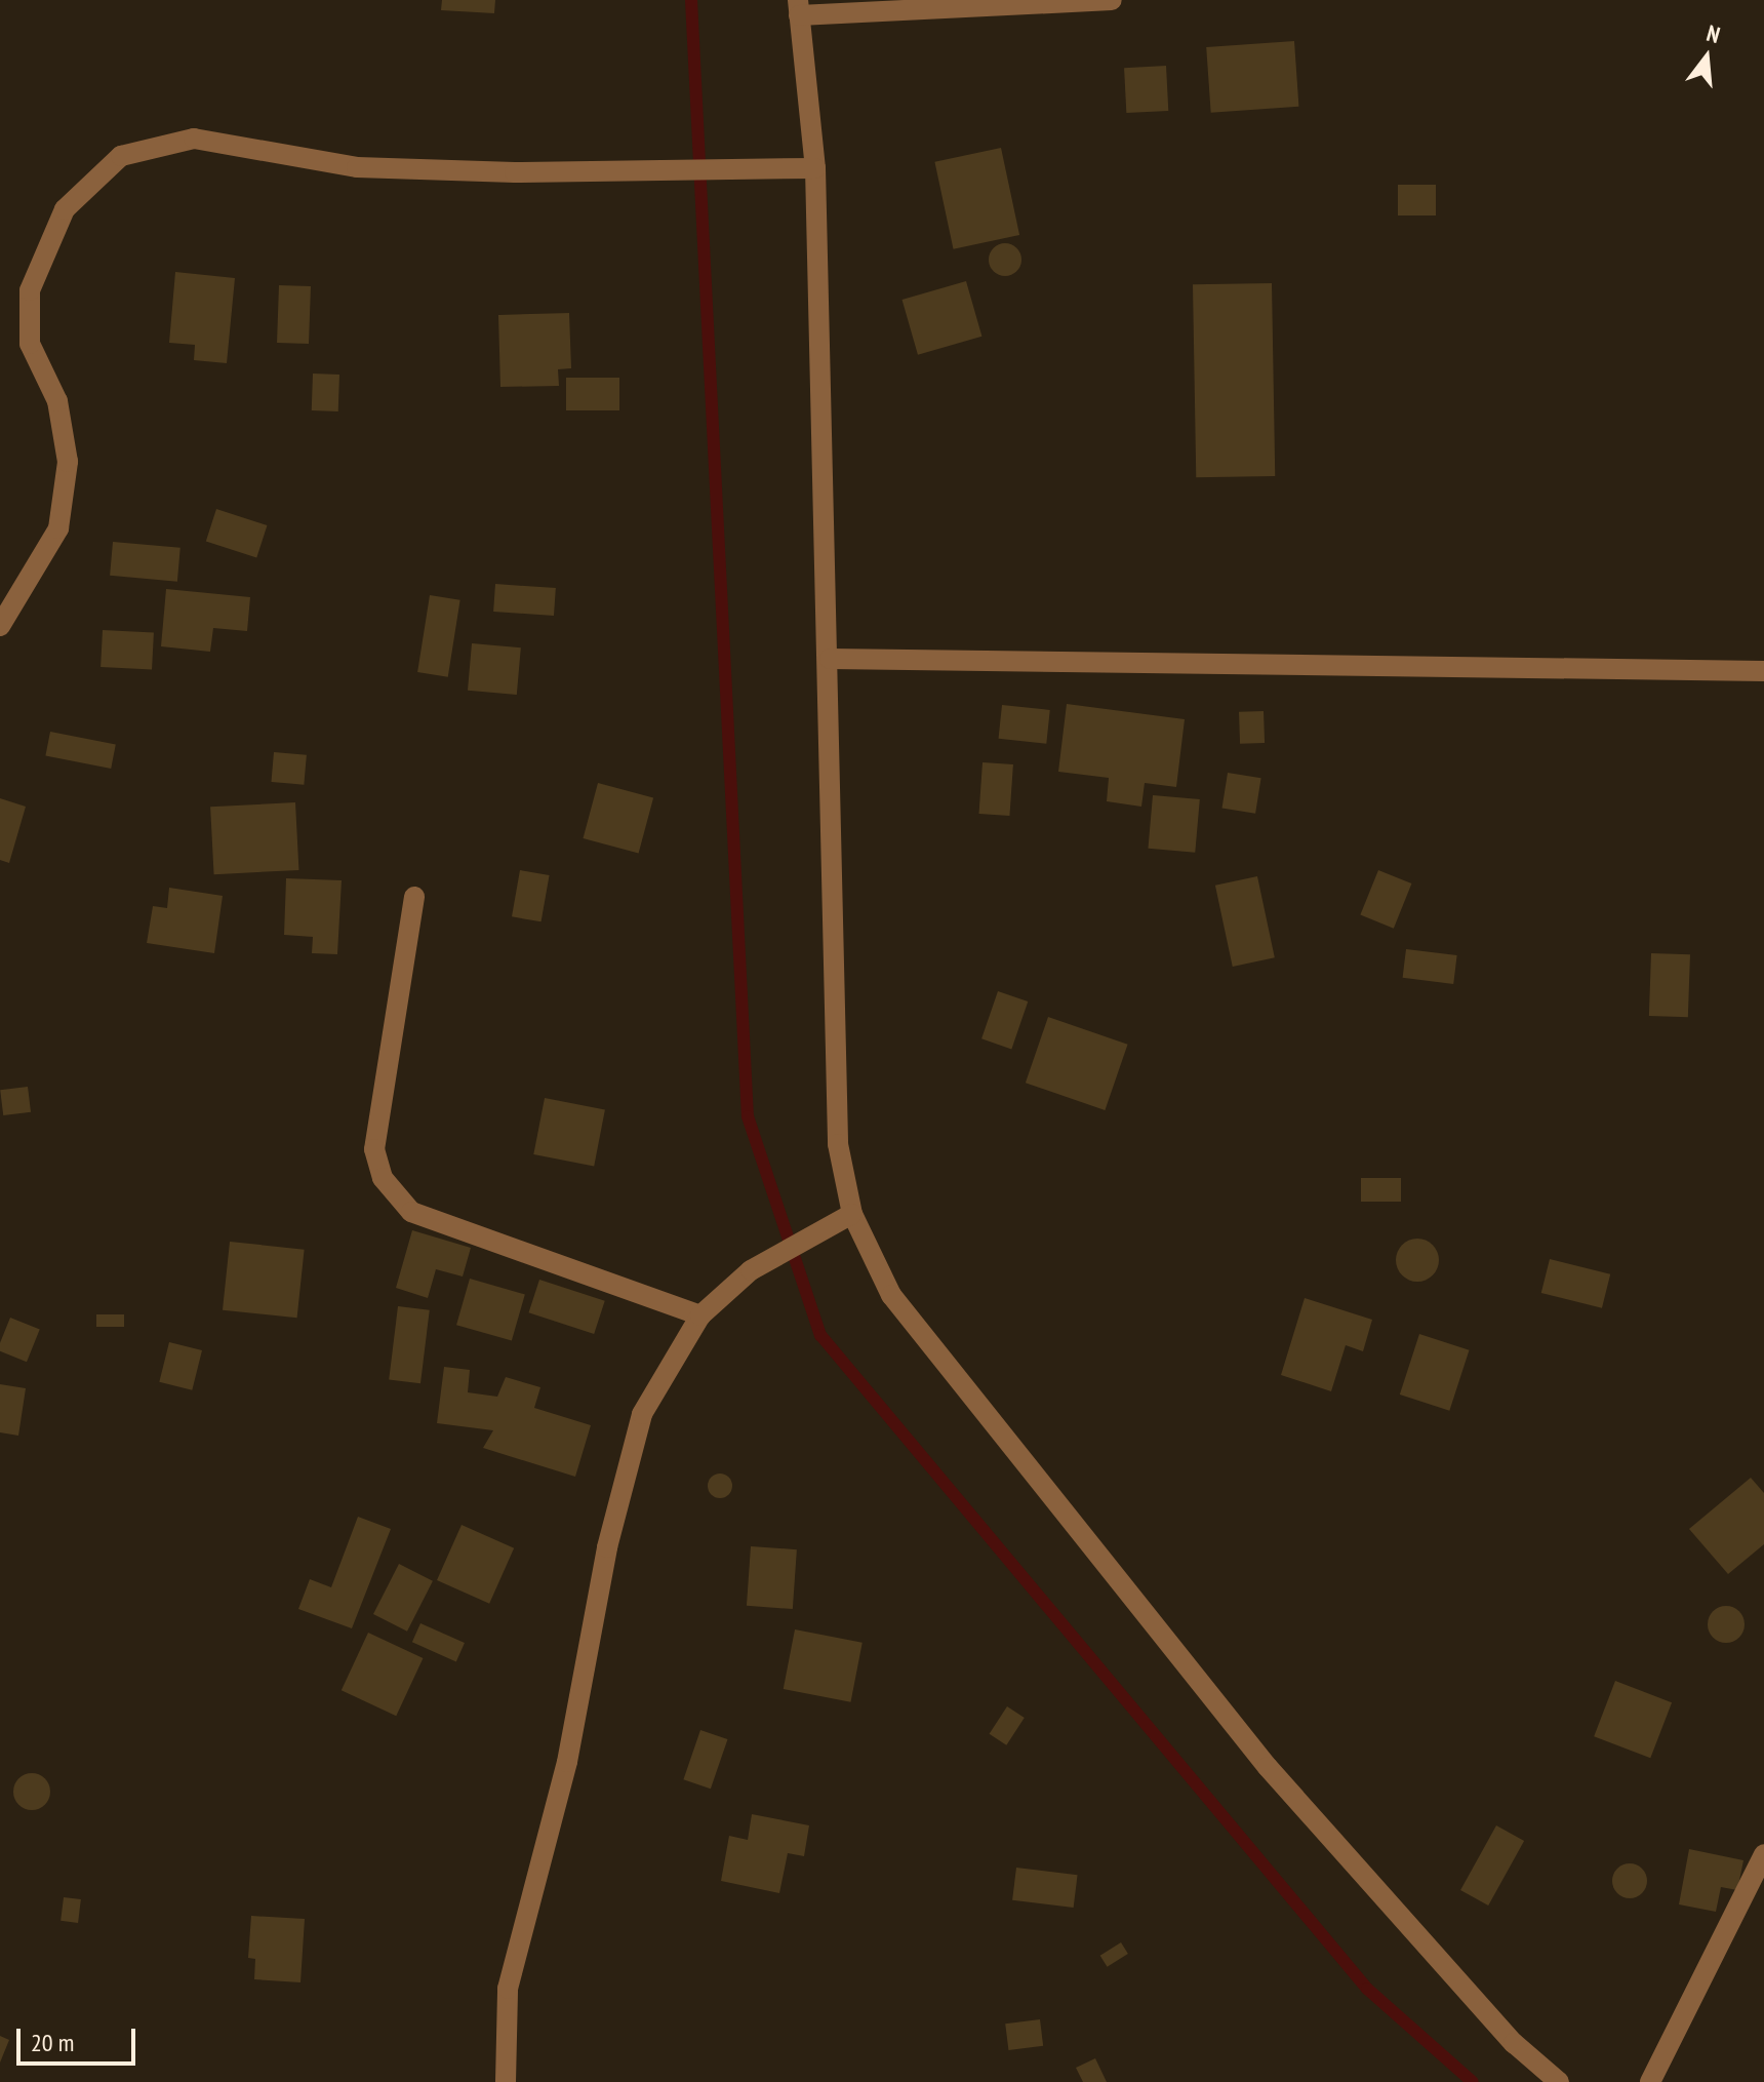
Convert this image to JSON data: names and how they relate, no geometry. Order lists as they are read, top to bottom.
{
  "scale_bar": "20 m",
  "north": "top"
}
